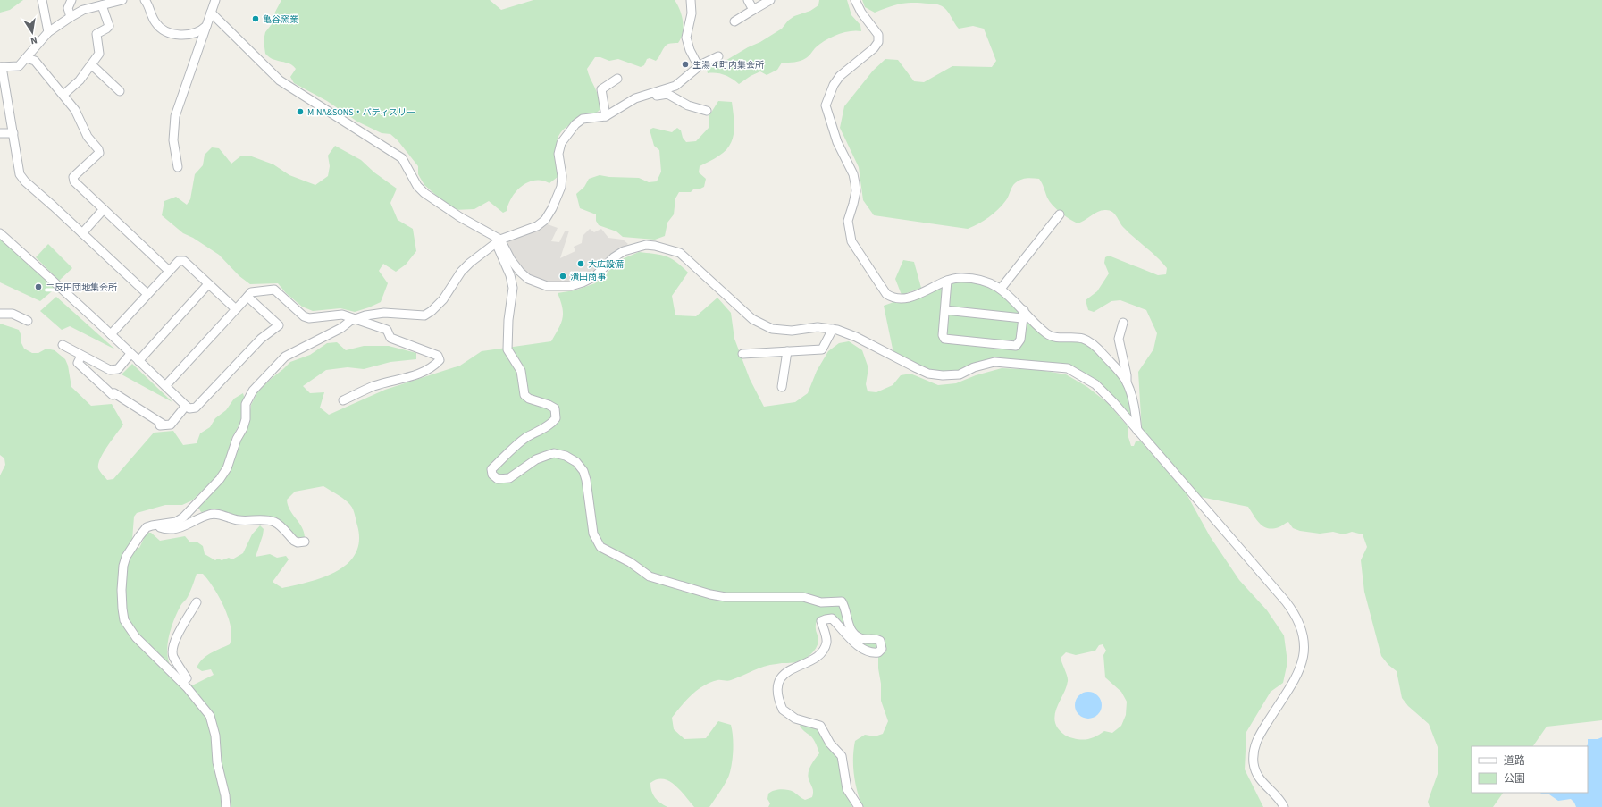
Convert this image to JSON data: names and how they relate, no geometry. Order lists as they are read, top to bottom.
{
  "places": [
    "亀谷窯業",
    "生湯４町内集会所",
    "MINA&SONS・パティスリー",
    "大広設備",
    "潰田商事",
    "二反田団地集会所"
  ],
  "legend": ["道路", "公園"],
  "north": "bottom"
}
